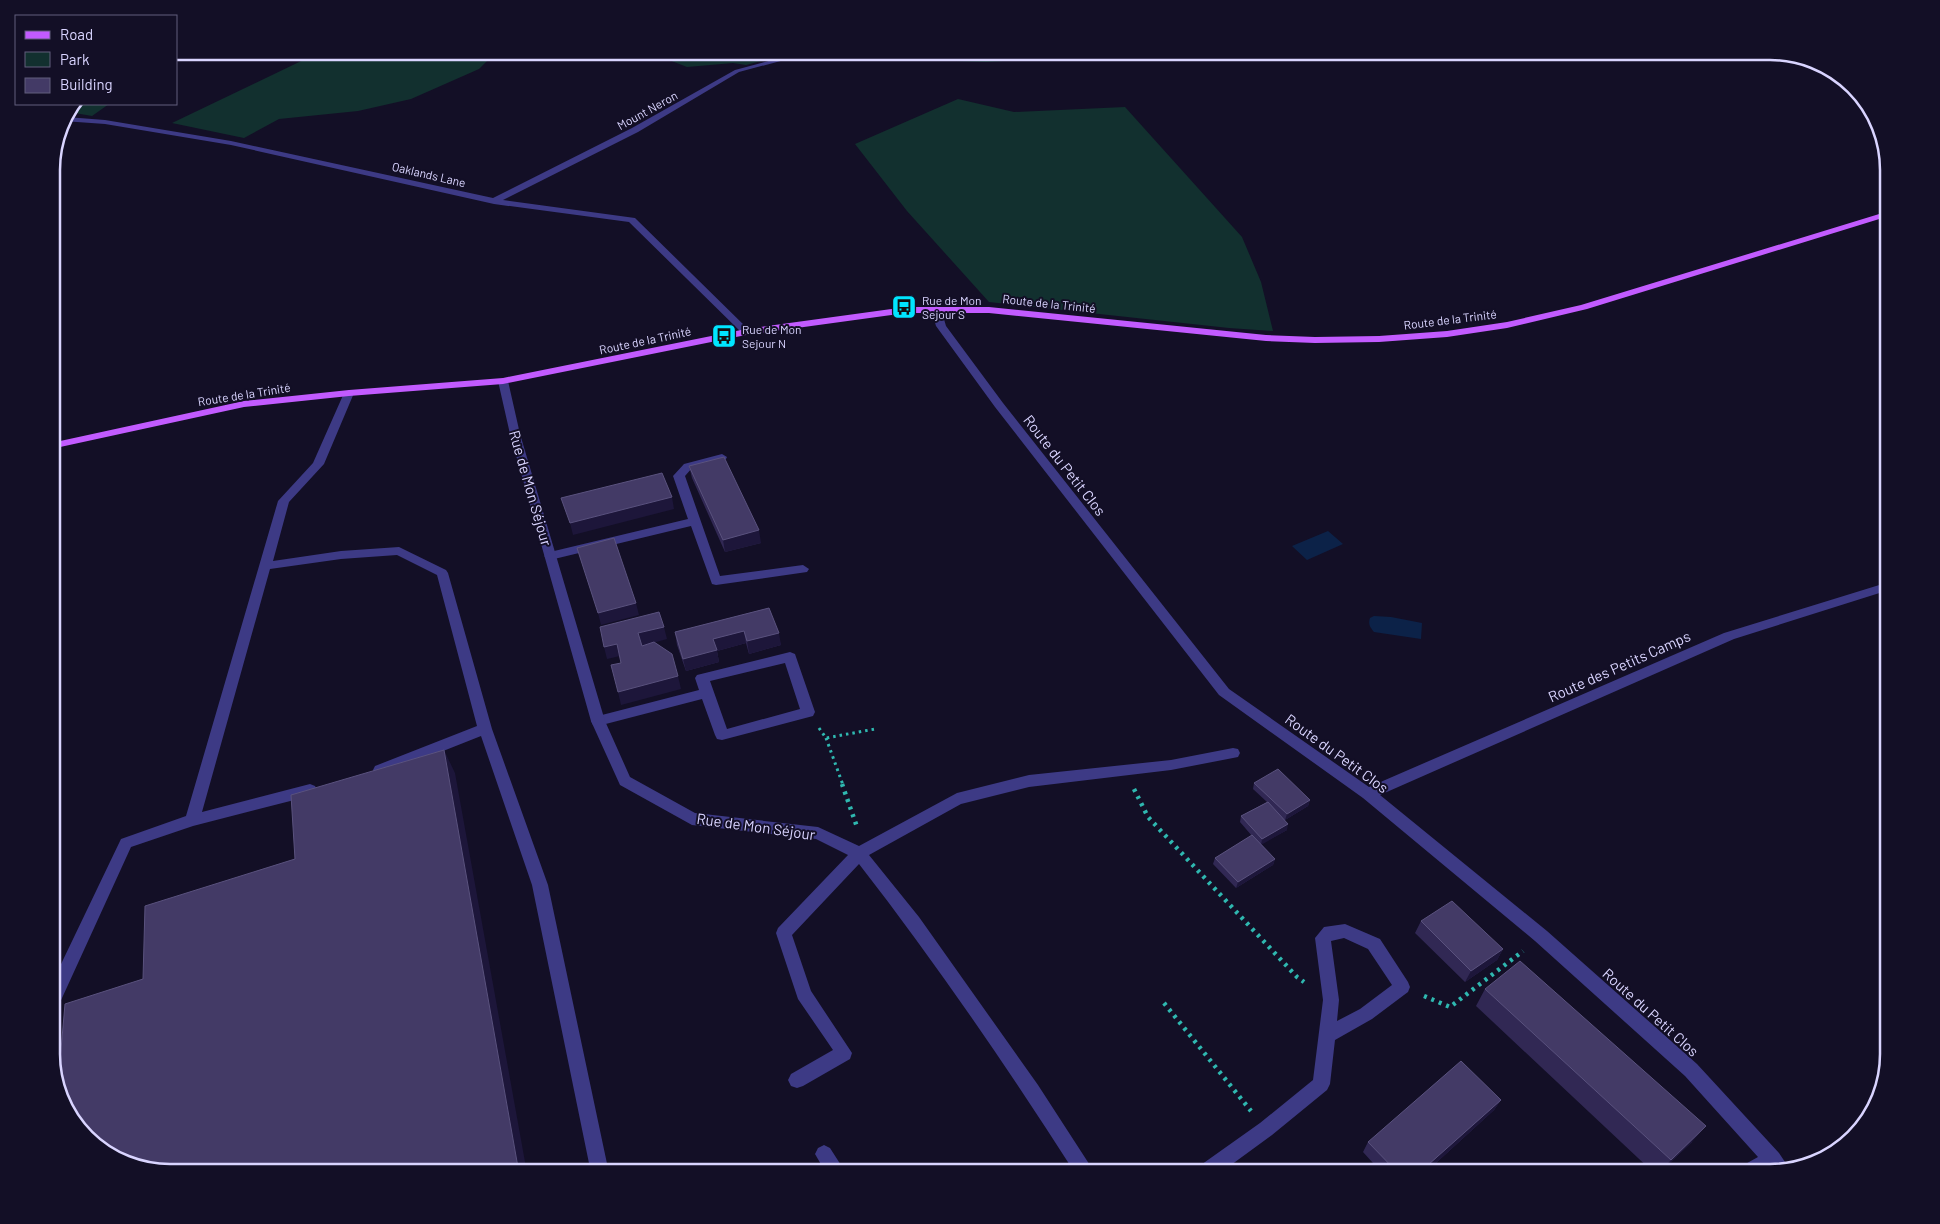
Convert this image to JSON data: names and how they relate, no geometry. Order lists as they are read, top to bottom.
{
  "streets": {
    "main road": ["Route de la Trinité"],
    "street": [
      "Mount Neron",
      "Oaklands Lane",
      "Route du Petit Clos",
      "Rue de Mon Séjour",
      "Route des Petits Camps"
    ]
  },
  "crossings": [
    ["Mount Neron", "Oaklands Lane"],
    ["Oaklands Lane", "Route de la Trinité"],
    ["Route de la Trinité", "Route du Petit Clos"],
    ["Route de la Trinité", "Rue de Mon Séjour"],
    ["Route du Petit Clos", "Route des Petits Camps"]
  ],
  "places": {
    "bus stop": ["Rue de Mon Sejour S", "Rue de Mon Sejour N"]
  },
  "legend": ["Road", "Park", "Building"]
}
